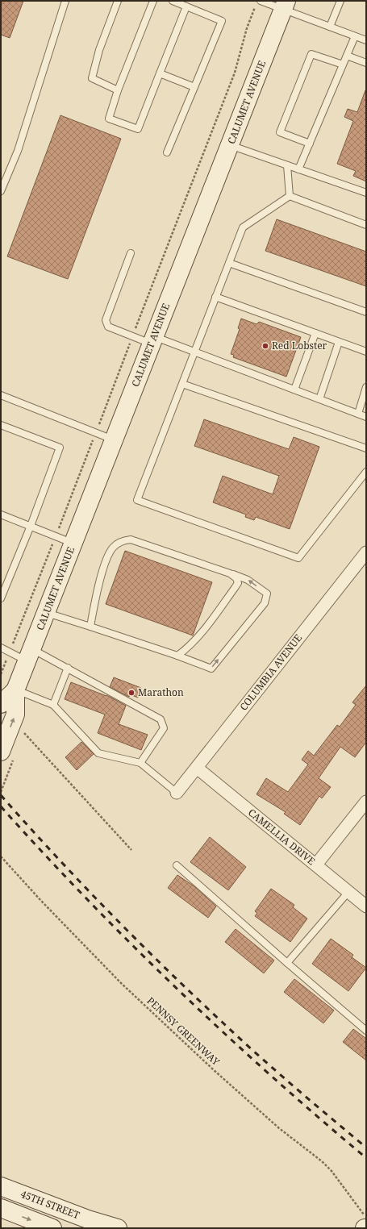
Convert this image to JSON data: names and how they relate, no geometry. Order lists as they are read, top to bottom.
{
  "streets": {
    "main road": ["CALUMET AVENUE", "45TH STREET"],
    "street": ["COLUMBIA AVENUE", "CAMELLIA DRIVE"],
    "path": ["PENNSY GREENWAY"]
  },
  "crossings": [
    ["COLUMBIA AVENUE", "CAMELLIA DRIVE"]
  ],
  "places": ["Red Lobster", "Marathon"]
}
